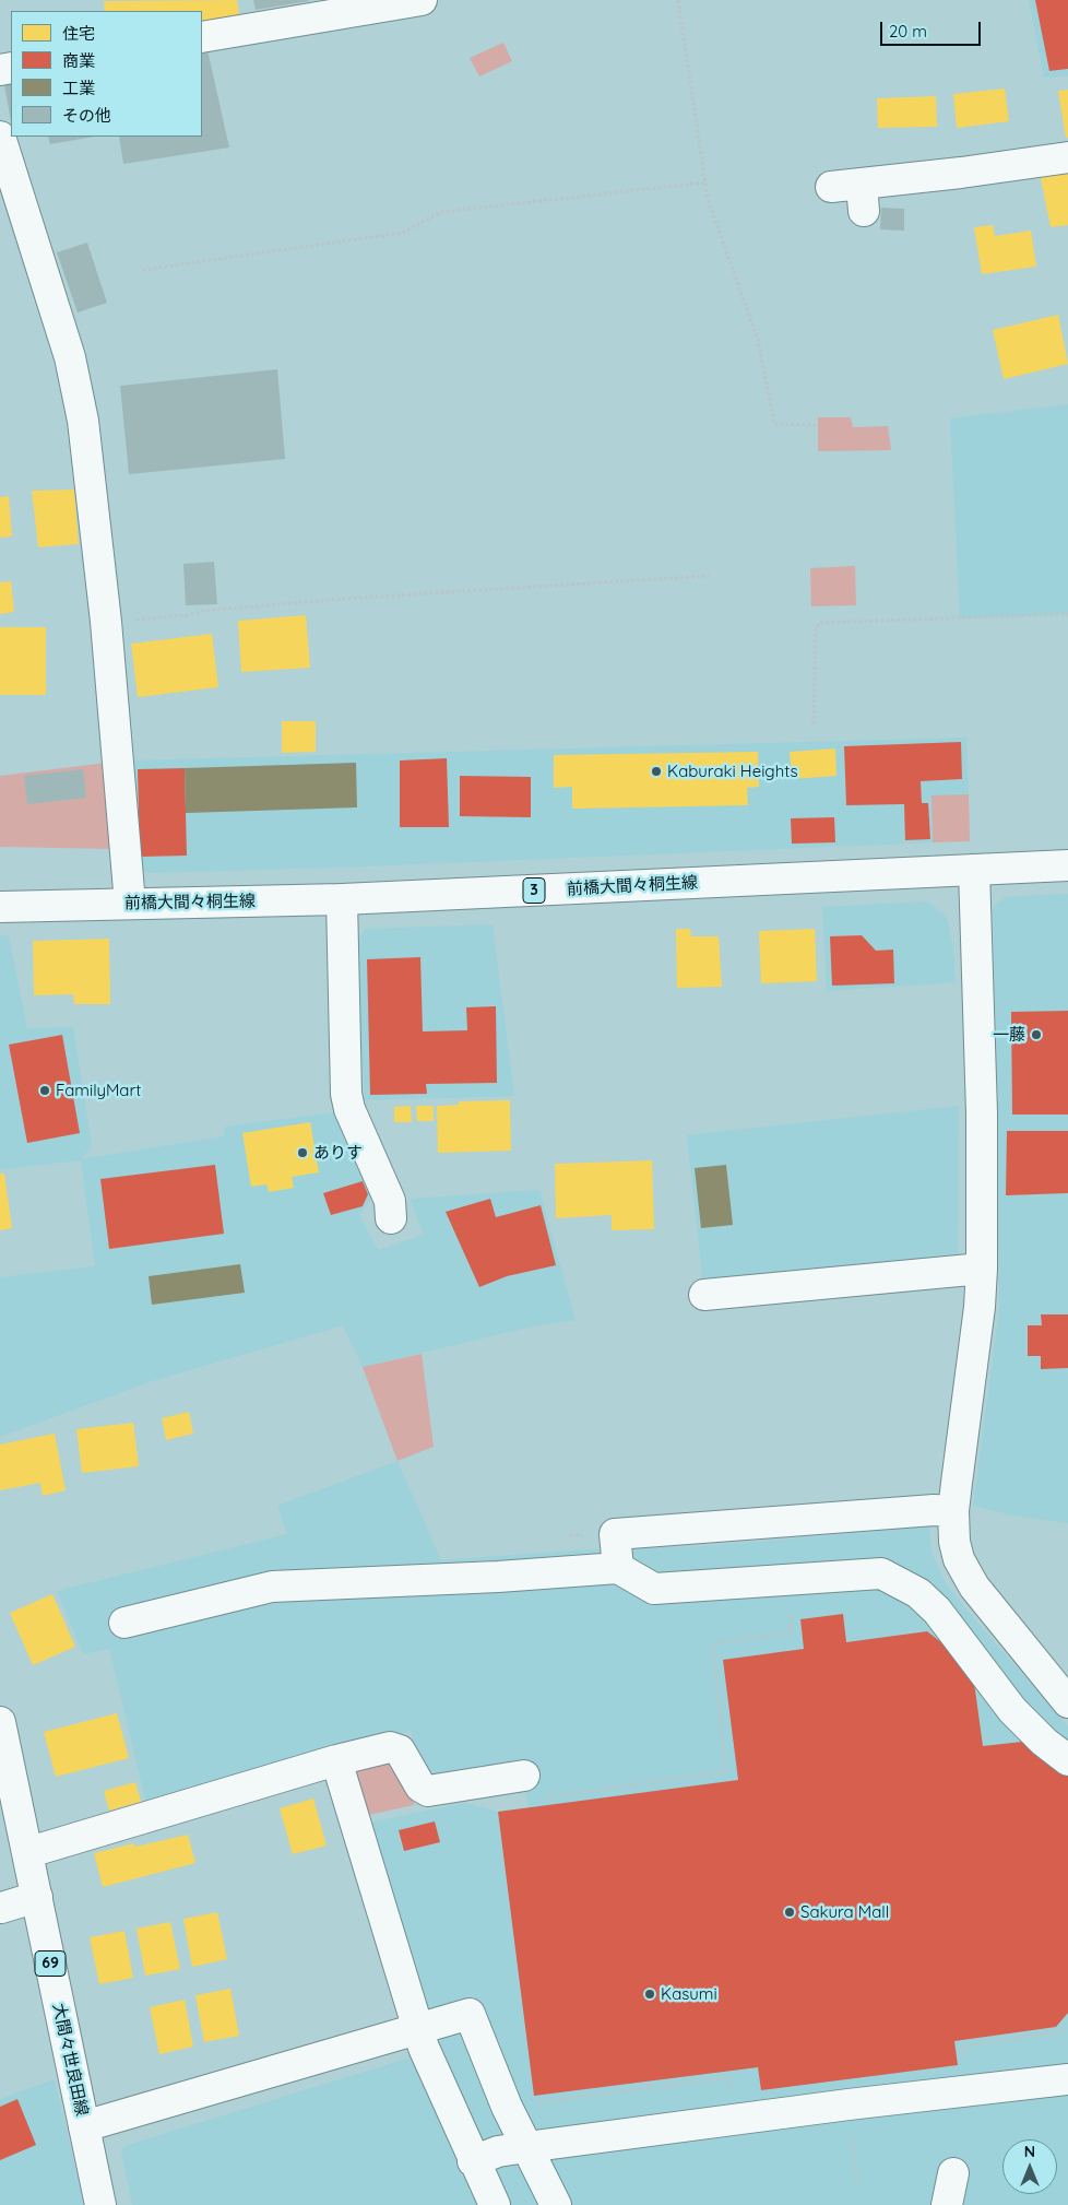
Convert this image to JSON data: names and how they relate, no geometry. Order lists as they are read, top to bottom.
{
  "streets": {
    "street": [
      "前橋大間々桐生線",
      "3",
      "69",
      "大間々世良田線"
    ]
  },
  "places": [
    "Kaburaki Heights",
    "一藤",
    "FamilyMart",
    "ありす",
    "Sakura Mall",
    "Kasumi"
  ],
  "legend": [
    "住宅",
    "商業",
    "工業",
    "その他"
  ],
  "scale_bar": "20 m",
  "north": "top"
}
